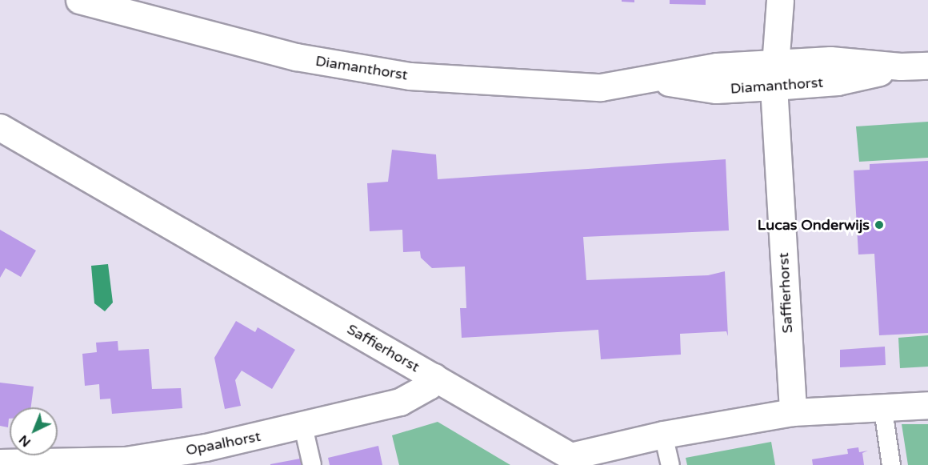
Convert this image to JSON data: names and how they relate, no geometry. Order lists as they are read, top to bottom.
{
  "streets": {
    "street": ["Diamanthorst", "Saffierhorst", "Opaalhorst"]
  },
  "crossings": [
    ["Diamanthorst", "Saffierhorst"],
    ["Saffierhorst", "Opaalhorst"]
  ],
  "places": ["Lucas Onderwijs"],
  "north": "bottom left"
}
